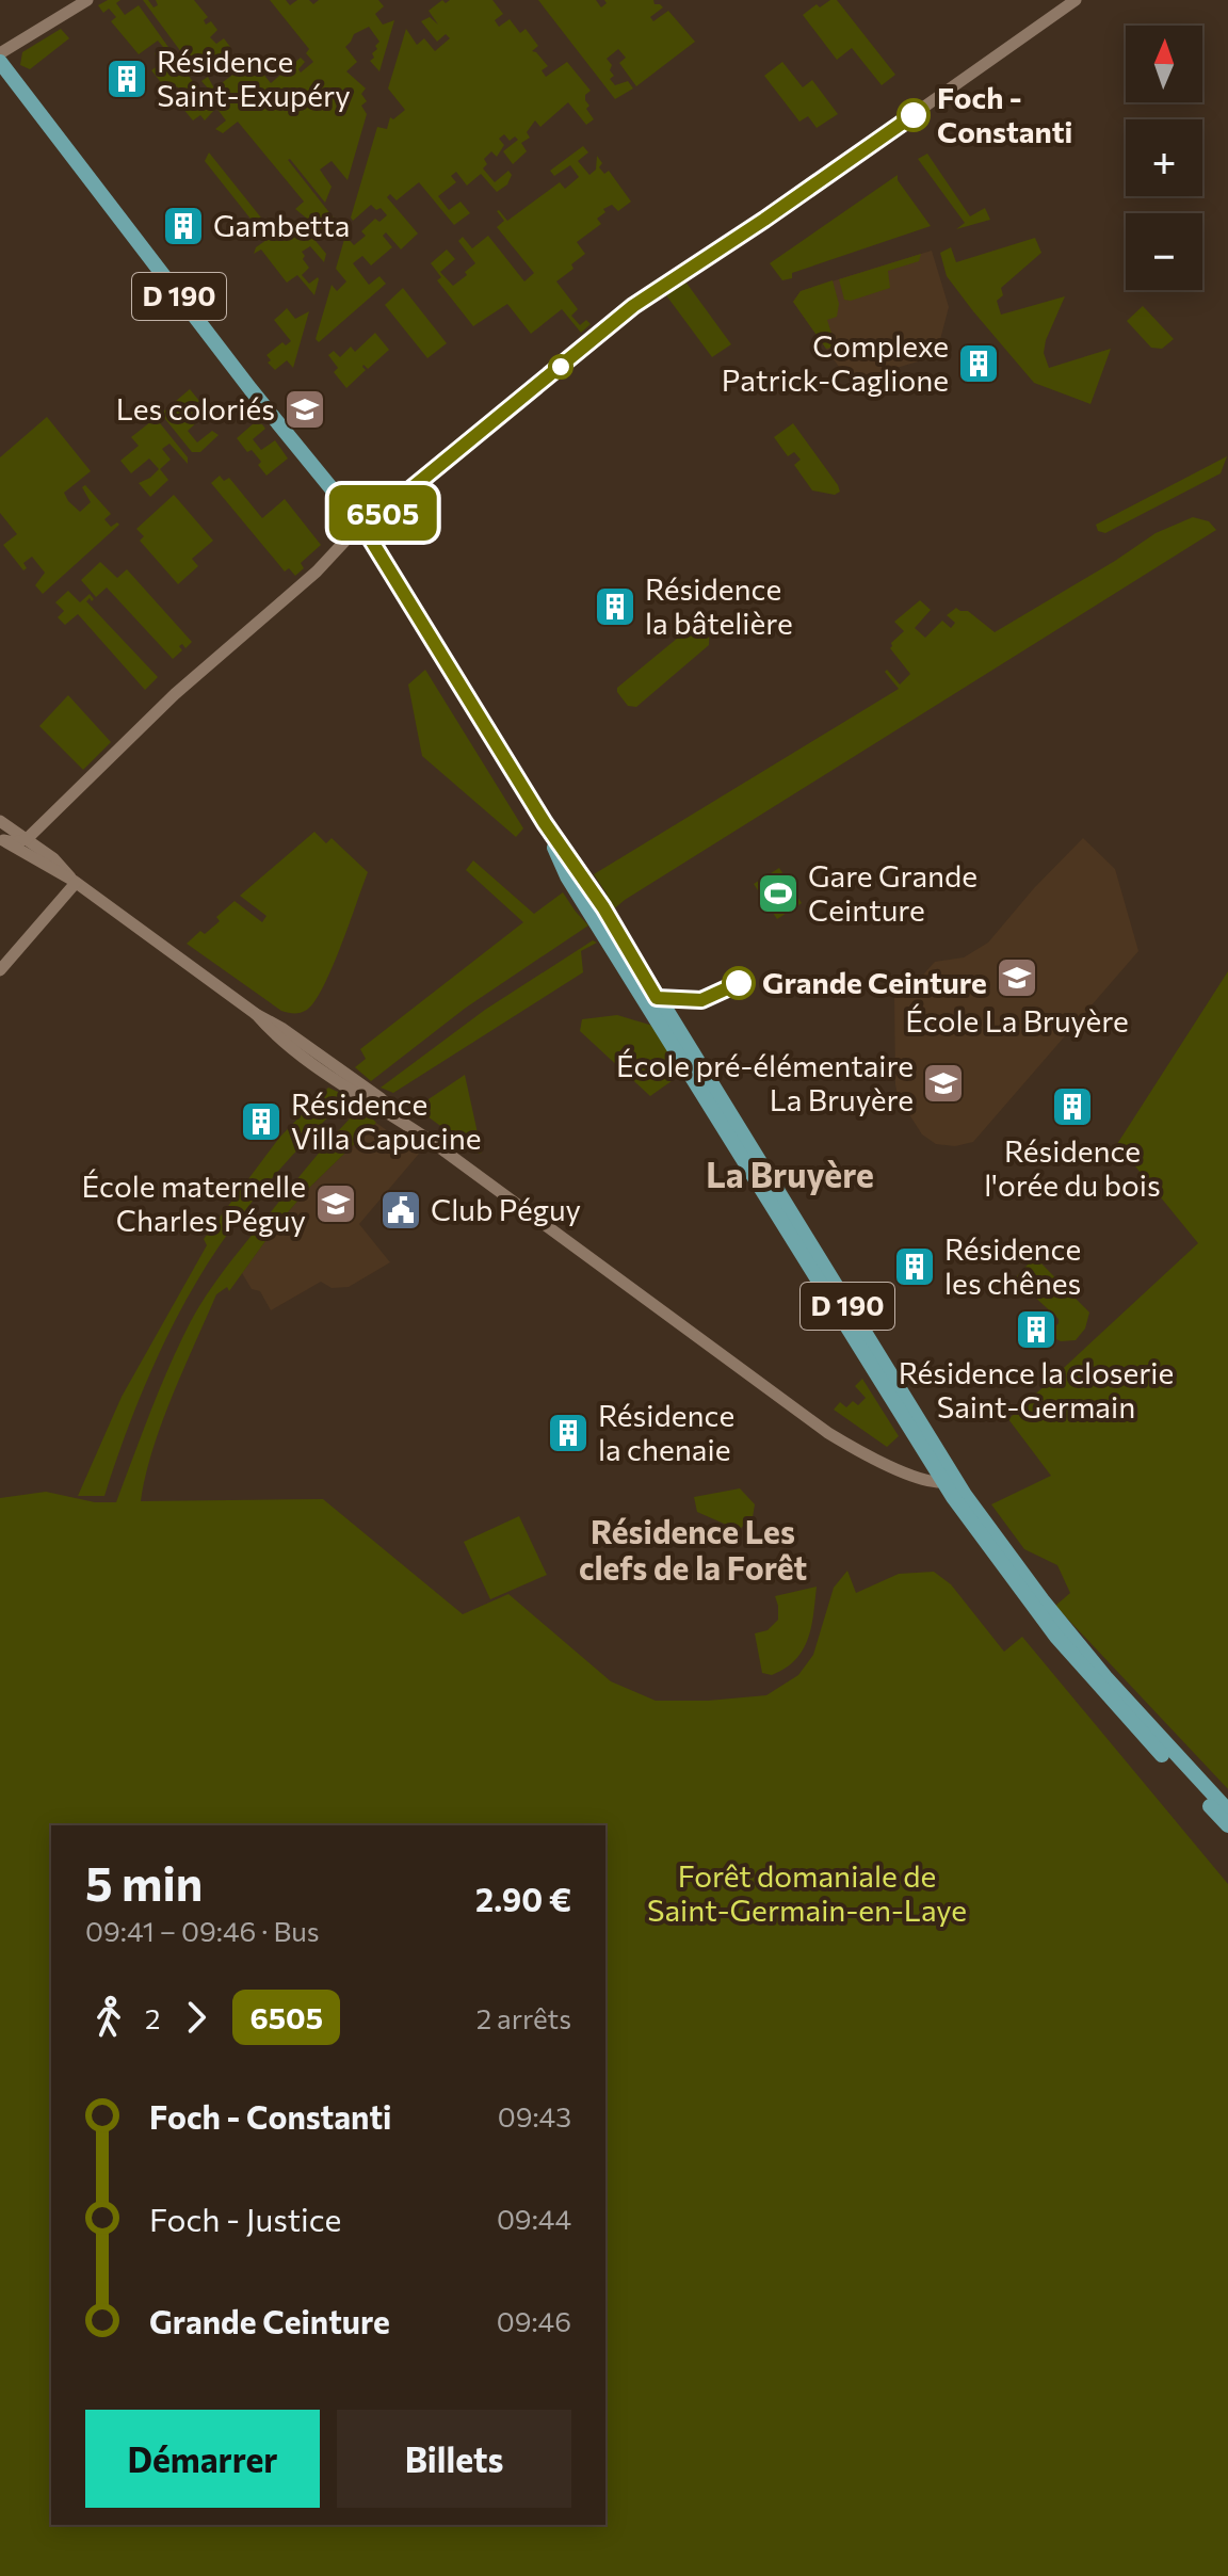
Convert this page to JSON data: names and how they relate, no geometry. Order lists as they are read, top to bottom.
{
  "streets": {
    "main road": ["D 190"]
  },
  "districts": ["La Bruyère", "Résidence Les clefs de la Forêt"],
  "parks": ["Forêt domaniale de Saint-Germain-en-Laye"],
  "places": {
    "building": [
      "Résidence Saint-Exupéry",
      "Gambetta",
      "Complexe Patrick-Caglione",
      "Résidence la bâtelière",
      "Résidence l'orée du bois",
      "Résidence Villa Capucine",
      "Résidence les chênes",
      "Résidence la closerie Saint-Germain",
      "Résidence la chenaie"
    ],
    "other": ["Foch - Constanti", "Grande Ceinture"],
    "school or university": [
      "Les coloriés",
      "École La Bruyère",
      "École pré-élémentaire La Bruyère",
      "École maternelle Charles Péguy"
    ],
    "sports": ["Gare Grande Ceinture"],
    "public building": ["Club Péguy"]
  },
  "lines": ["bus line 6505"],
  "north": "top",
  "page": {
    "on_map": "6505",
    "map_buttons": ["+", "−"],
    "heading": ["5 min", "09:41 – 09:46 · Bus", "2.90 €"],
    "legs": ["2", "6505", "2 arrêts"],
    "list": [
      {
        "name": "Foch - Constanti",
        "value": "09:43"
      },
      {
        "name": "Foch - Justice",
        "value": "09:44"
      },
      {
        "name": "Grande Ceinture",
        "value": "09:46"
      }
    ],
    "buttons": ["Démarrer", "Billets"]
  }
}
